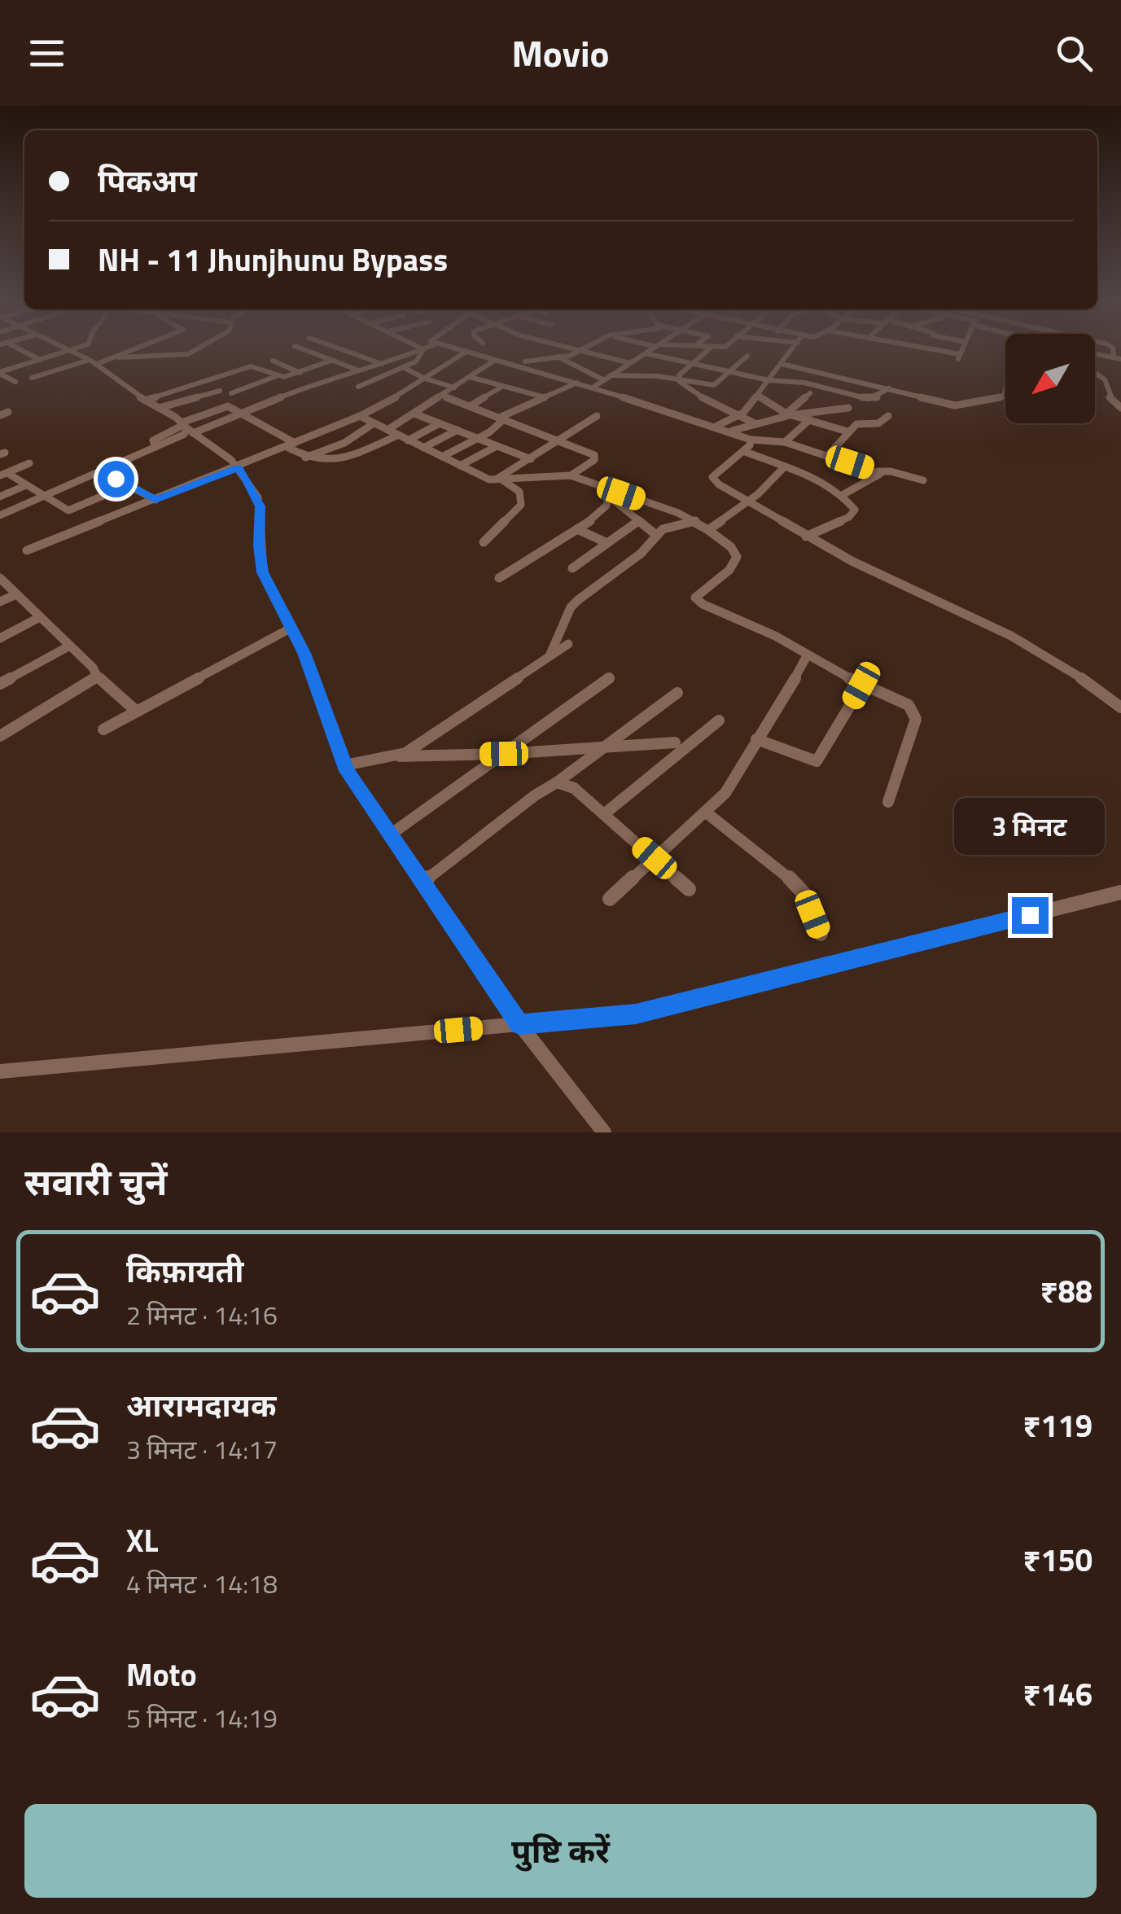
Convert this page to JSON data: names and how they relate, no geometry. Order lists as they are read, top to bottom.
{
  "north": "bottom left",
  "page": {
    "header": "Movio",
    "banner": ["पिकअप", "NH - 11 Jhunjhunu Bypass"],
    "bubble": "3 मिनट",
    "heading": "सवारी चुनें",
    "list": [
      {
        "name": "किफ़ायती",
        "note": "2 मिनट · 14:16",
        "value": "₹88"
      },
      {
        "name": "आरामदायक",
        "note": "3 मिनट · 14:17",
        "value": "₹119"
      },
      {
        "name": "XL",
        "note": "4 मिनट · 14:18",
        "value": "₹150"
      },
      {
        "name": "Moto",
        "note": "5 मिनट · 14:19",
        "value": "₹146"
      }
    ],
    "buttons": "पुष्टि करें"
  }
}
